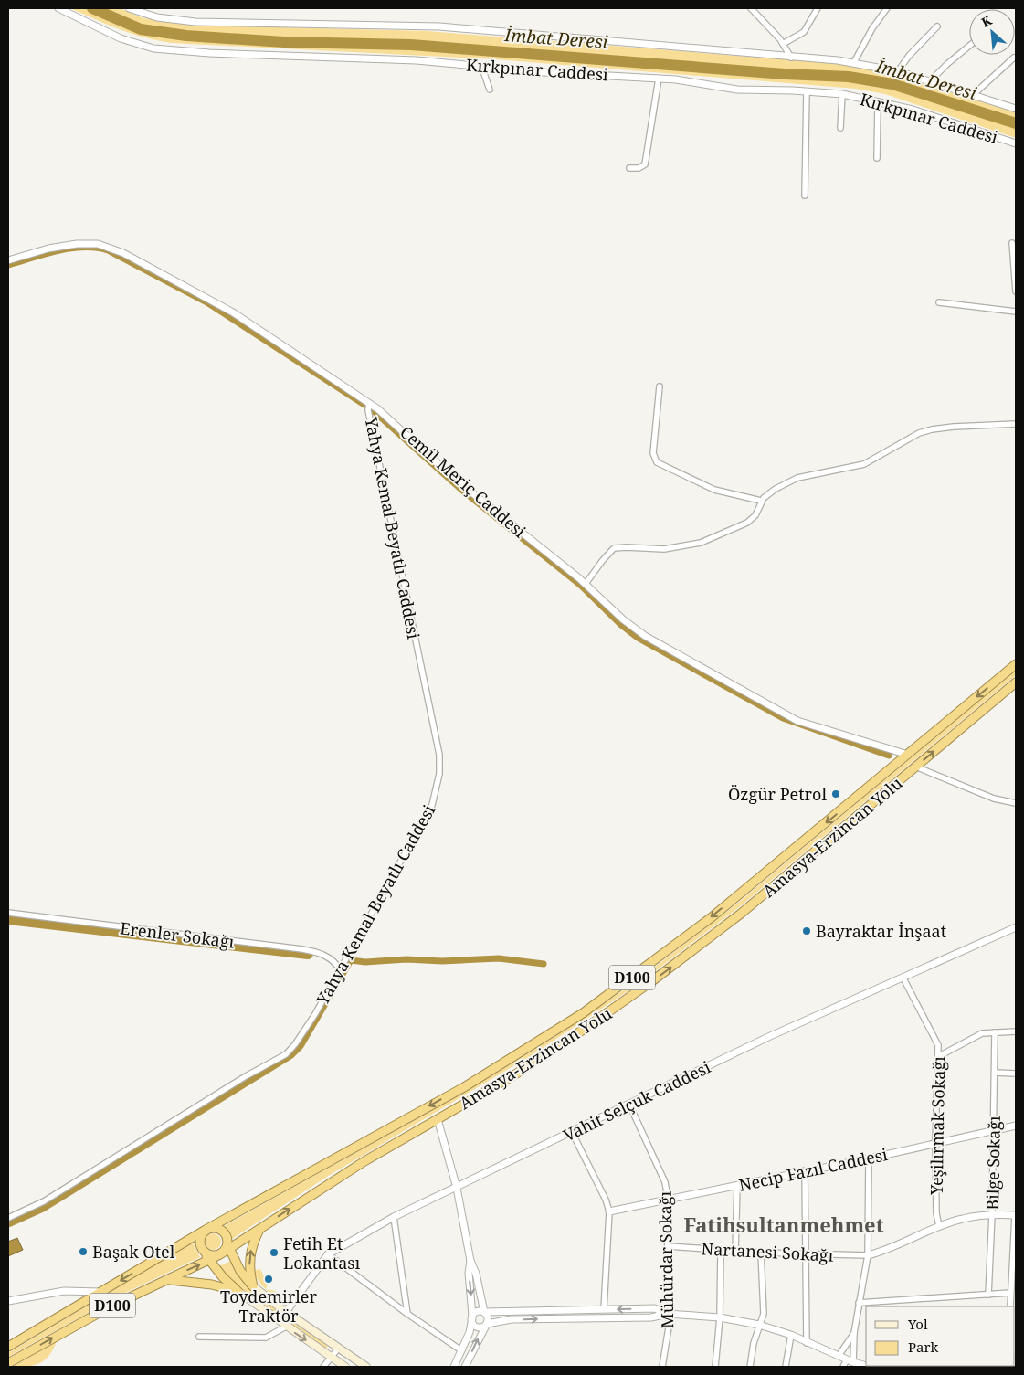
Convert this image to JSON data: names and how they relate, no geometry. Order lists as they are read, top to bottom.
{
  "streets": {
    "highway": ["Amasya-Erzincan Yolu", "D100"],
    "street": [
      "Kırkpınar Caddesi",
      "Cemil Meriç Caddesi",
      "Yahya Kemal Beyatlı Caddesi",
      "Erenler Sokağı",
      "Vahit Selçuk Caddesi",
      "Yeşilırmak Sokağı",
      "Bilge Sokağı",
      "Necip Fazıl Caddesi",
      "Nartanesi Sokağı",
      "Mühürdar Sokağı"
    ]
  },
  "crossings": [
    ["Cemil Meriç Caddesi", "Yahya Kemal Beyatlı Caddesi"],
    ["Cemil Meriç Caddesi", "Amasya-Erzincan Yolu"],
    ["Yahya Kemal Beyatlı Caddesi", "Erenler Sokağı"],
    ["Amasya-Erzincan Yolu", "D100"],
    ["Vahit Selçuk Caddesi", "Yeşilırmak Sokağı"],
    ["Vahit Selçuk Caddesi", "Mühürdar Sokağı"],
    ["Yeşilırmak Sokağı", "Necip Fazıl Caddesi"],
    ["Bilge Sokağı", "Necip Fazıl Caddesi"],
    ["Necip Fazıl Caddesi", "Mühürdar Sokağı"],
    ["Nartanesi Sokağı", "Mühürdar Sokağı"]
  ],
  "districts": ["Fatihsultanmehmet"],
  "water": ["İmbat Deresi"],
  "places": [
    "Özgür Petrol",
    "Bayraktar İnşaat",
    "Başak Otel",
    "Fetih Et Lokantası",
    "Toydemirler Traktör"
  ],
  "legend": ["Yol", "Park"],
  "north": "top left"
}
